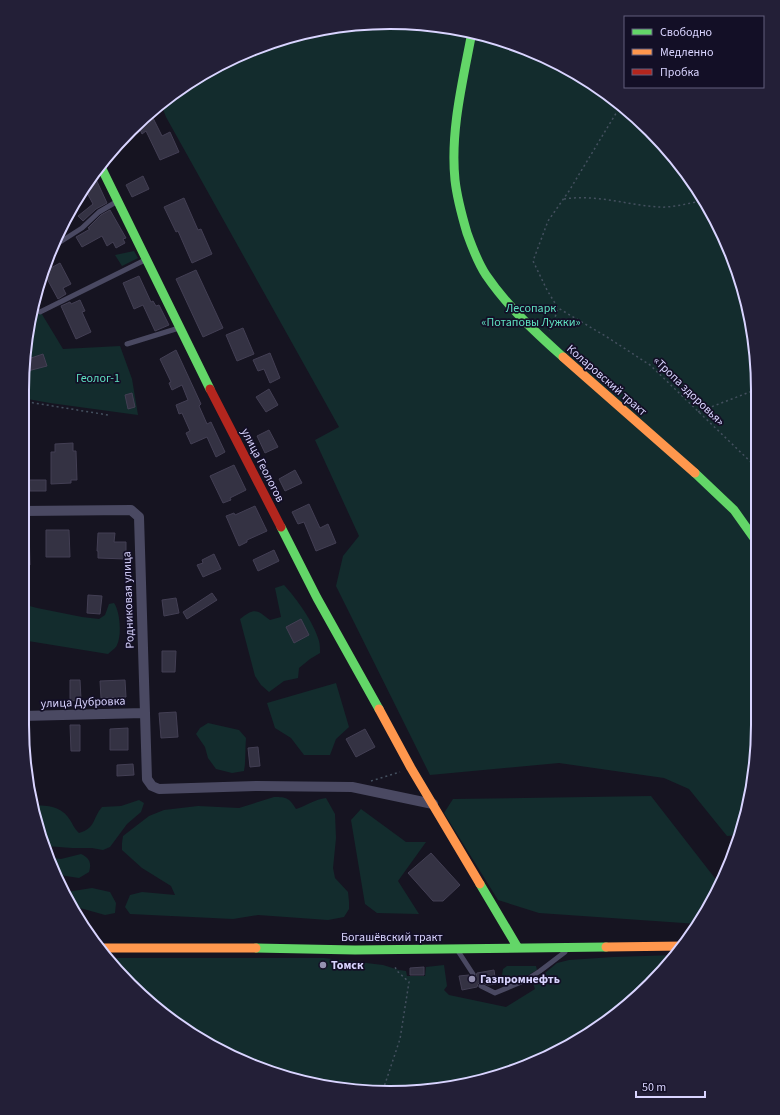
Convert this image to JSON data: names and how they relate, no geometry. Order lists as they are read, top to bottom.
{
  "streets": {
    "street": [
      "Коларовский тракт",
      "улица Геологов",
      "Родниковая улица",
      "улица Дубровка",
      "Богашёвский тракт"
    ],
    "path": ["«Тропа здоровья»"]
  },
  "crossings": [
    ["улица Геологов", "Родниковая улица"],
    ["улица Геологов", "Богашёвский тракт"],
    ["Родниковая улица", "улица Дубровка"]
  ],
  "parks": ["Лесопарк «Потаповы Лужки»", "Геолог-1"],
  "places": ["Томск", "Газпромнефть"],
  "legend": ["Свободно", "Медленно", "Пробка"],
  "scale_bar": "50 m"
}
